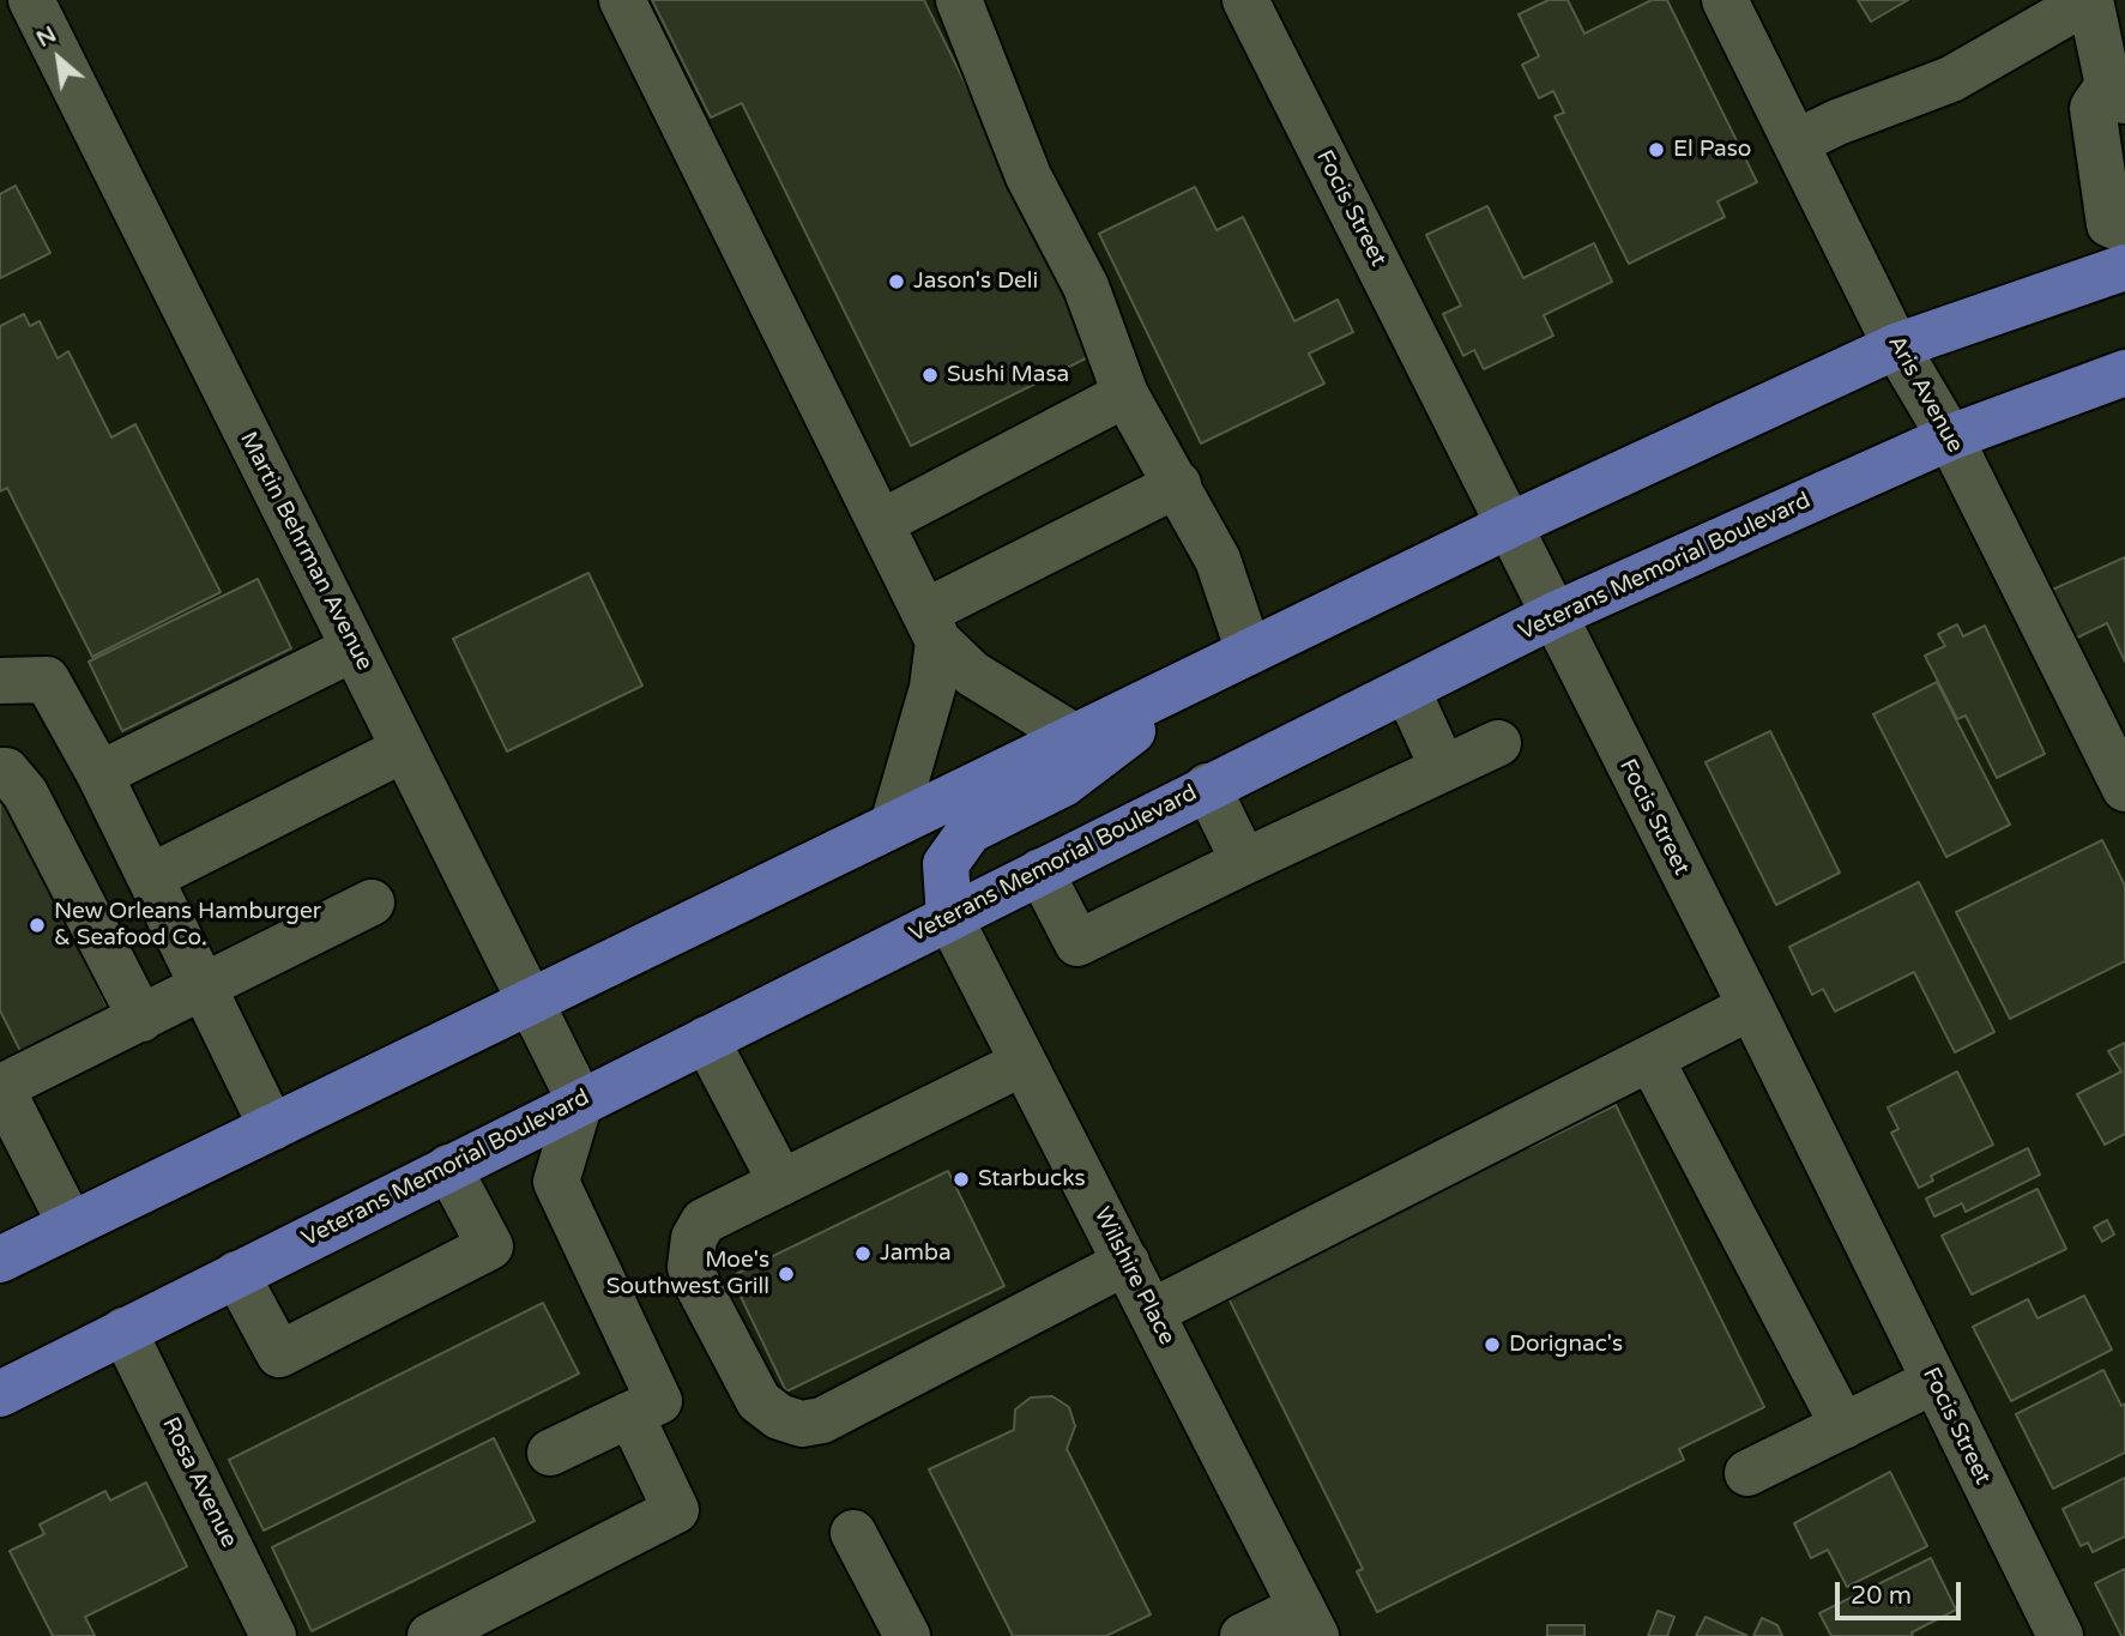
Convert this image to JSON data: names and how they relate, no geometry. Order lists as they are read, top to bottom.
{
  "streets": {
    "main road": ["Veterans Memorial Boulevard"],
    "street": [
      "Focis Street",
      "Aris Avenue",
      "Martin Behrman Avenue",
      "Wilshire Place",
      "Rosa Avenue"
    ]
  },
  "crossings": [
    ["Focis Street", "Veterans Memorial Boulevard"],
    ["Aris Avenue", "Veterans Memorial Boulevard"],
    ["Martin Behrman Avenue", "Veterans Memorial Boulevard"],
    ["Veterans Memorial Boulevard", "Wilshire Place"],
    ["Veterans Memorial Boulevard", "Rosa Avenue"]
  ],
  "places": [
    "El Paso",
    "Jason's Deli",
    "Sushi Masa",
    "New Orleans Hamburger & Seafood Co.",
    "Starbucks",
    "Jamba",
    "Moe's Southwest Grill",
    "Dorignac's"
  ],
  "scale_bar": "20 m",
  "north": "top left"
}
